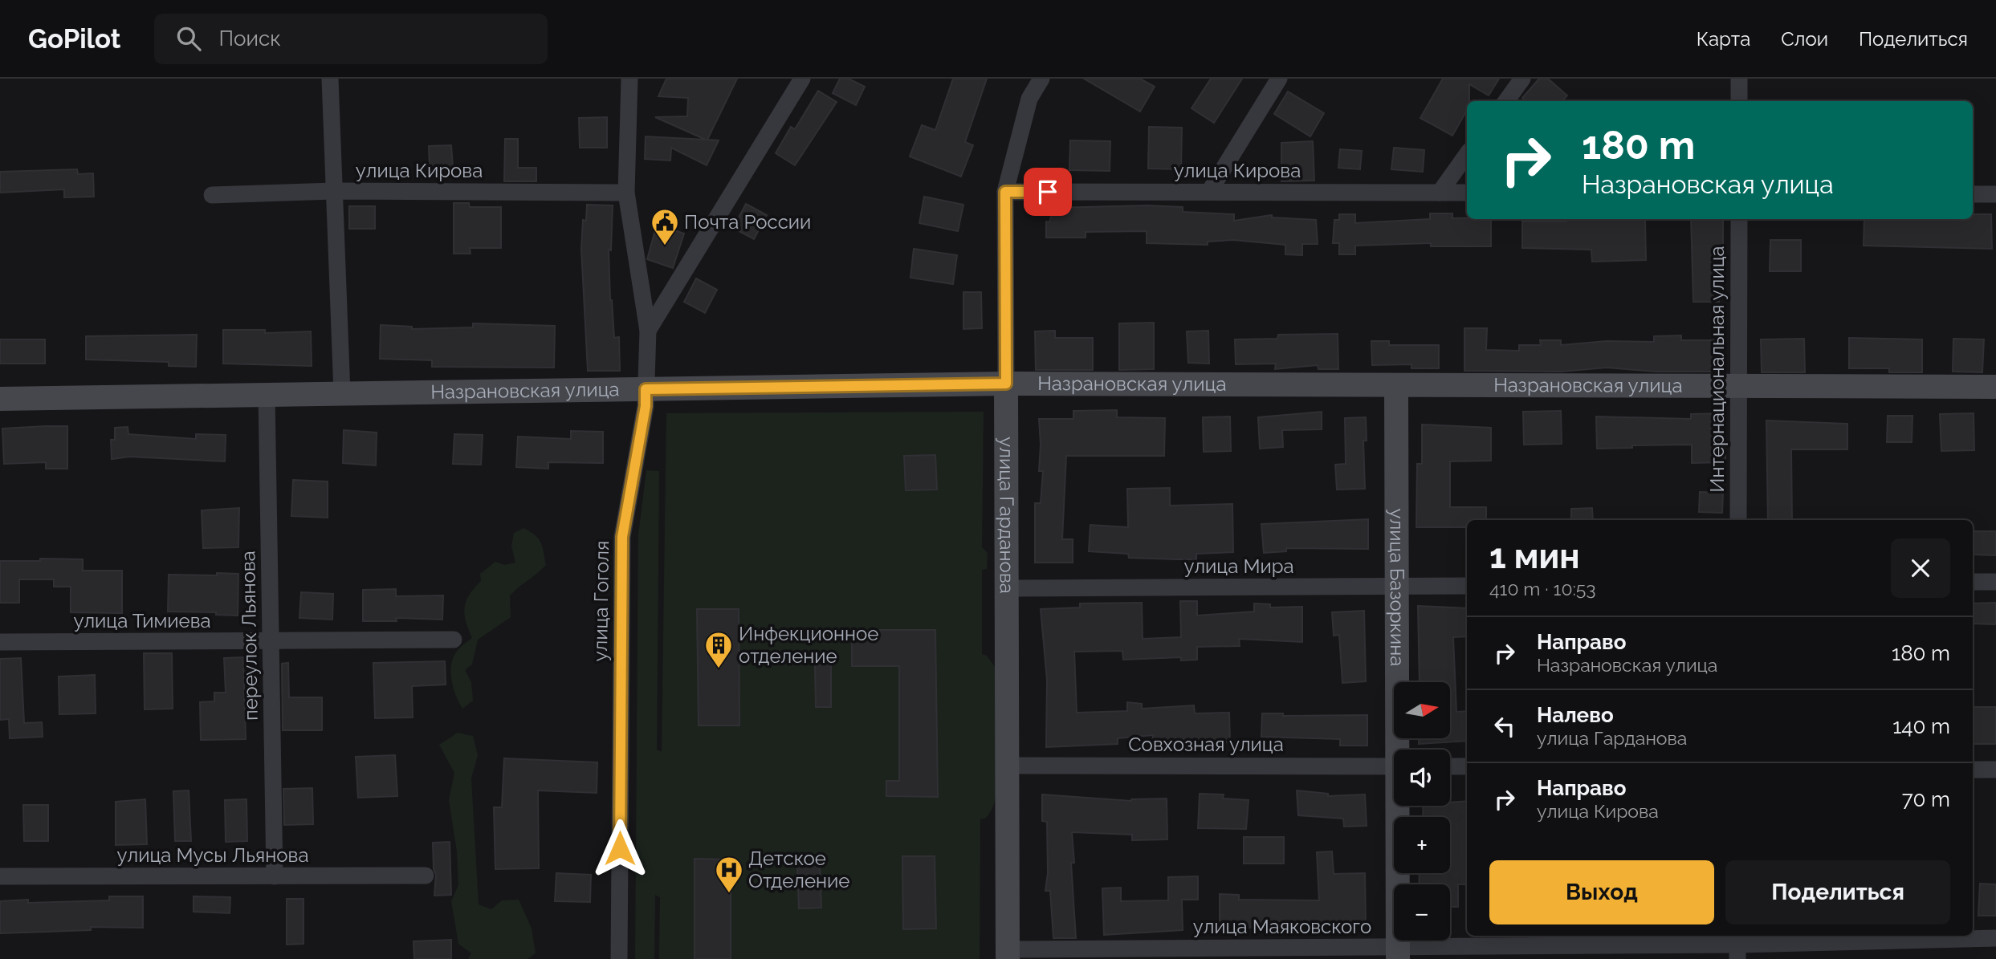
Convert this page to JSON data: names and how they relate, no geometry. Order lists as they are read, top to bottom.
{
  "streets": {
    "street": [
      "улица Кирова",
      "Интернациональная улица",
      "Назрановская улица",
      "улица Гарданова",
      "улица Мира",
      "улица Базоркина",
      "улица Гоголя",
      "улица Тимиева",
      "переулок Льянова",
      "Совхозная улица",
      "улица Мусы Льянова",
      "улица Маяковского"
    ]
  },
  "crossings": [
    ["улица Кирова", "улица Гарданова"],
    ["улица Кирова", "улица Гоголя"],
    ["Интернациональная улица", "Назрановская улица"],
    ["Назрановская улица", "улица Гарданова"],
    ["Назрановская улица", "улица Базоркина"],
    ["Назрановская улица", "улица Гоголя"],
    ["Назрановская улица", "переулок Льянова"],
    ["улица Гарданова", "улица Мира"],
    ["улица Гарданова", "Совхозная улица"],
    ["улица Гарданова", "улица Маяковского"],
    ["улица Мира", "улица Базоркина"],
    ["улица Базоркина", "улица Маяковского"],
    ["улица Тимиева", "переулок Льянова"],
    ["переулок Льянова", "улица Мусы Льянова"]
  ],
  "places": {
    "public building": ["Почта России"],
    "building": ["Инфекционное отделение"],
    "hospital": ["Детское Отделение"]
  },
  "north": "right",
  "page": {
    "header": "GoPilot",
    "search": "Поиск",
    "nav": ["Карта", "Слои", "Поделиться"],
    "turn": ["180 m", "Назрановская улица"],
    "heading": ["1 мин", "410 m · 10:53"],
    "list": [
      {
        "name": "Направо",
        "note": "Назрановская улица",
        "value": "180 m"
      },
      {
        "name": "Налево",
        "note": "улица Гарданова",
        "value": "140 m"
      },
      {
        "name": "Направо",
        "note": "улица Кирова",
        "value": "70 m"
      }
    ],
    "map_buttons": ["+", "−"],
    "buttons": ["Выход", "Поделиться"]
  }
}
